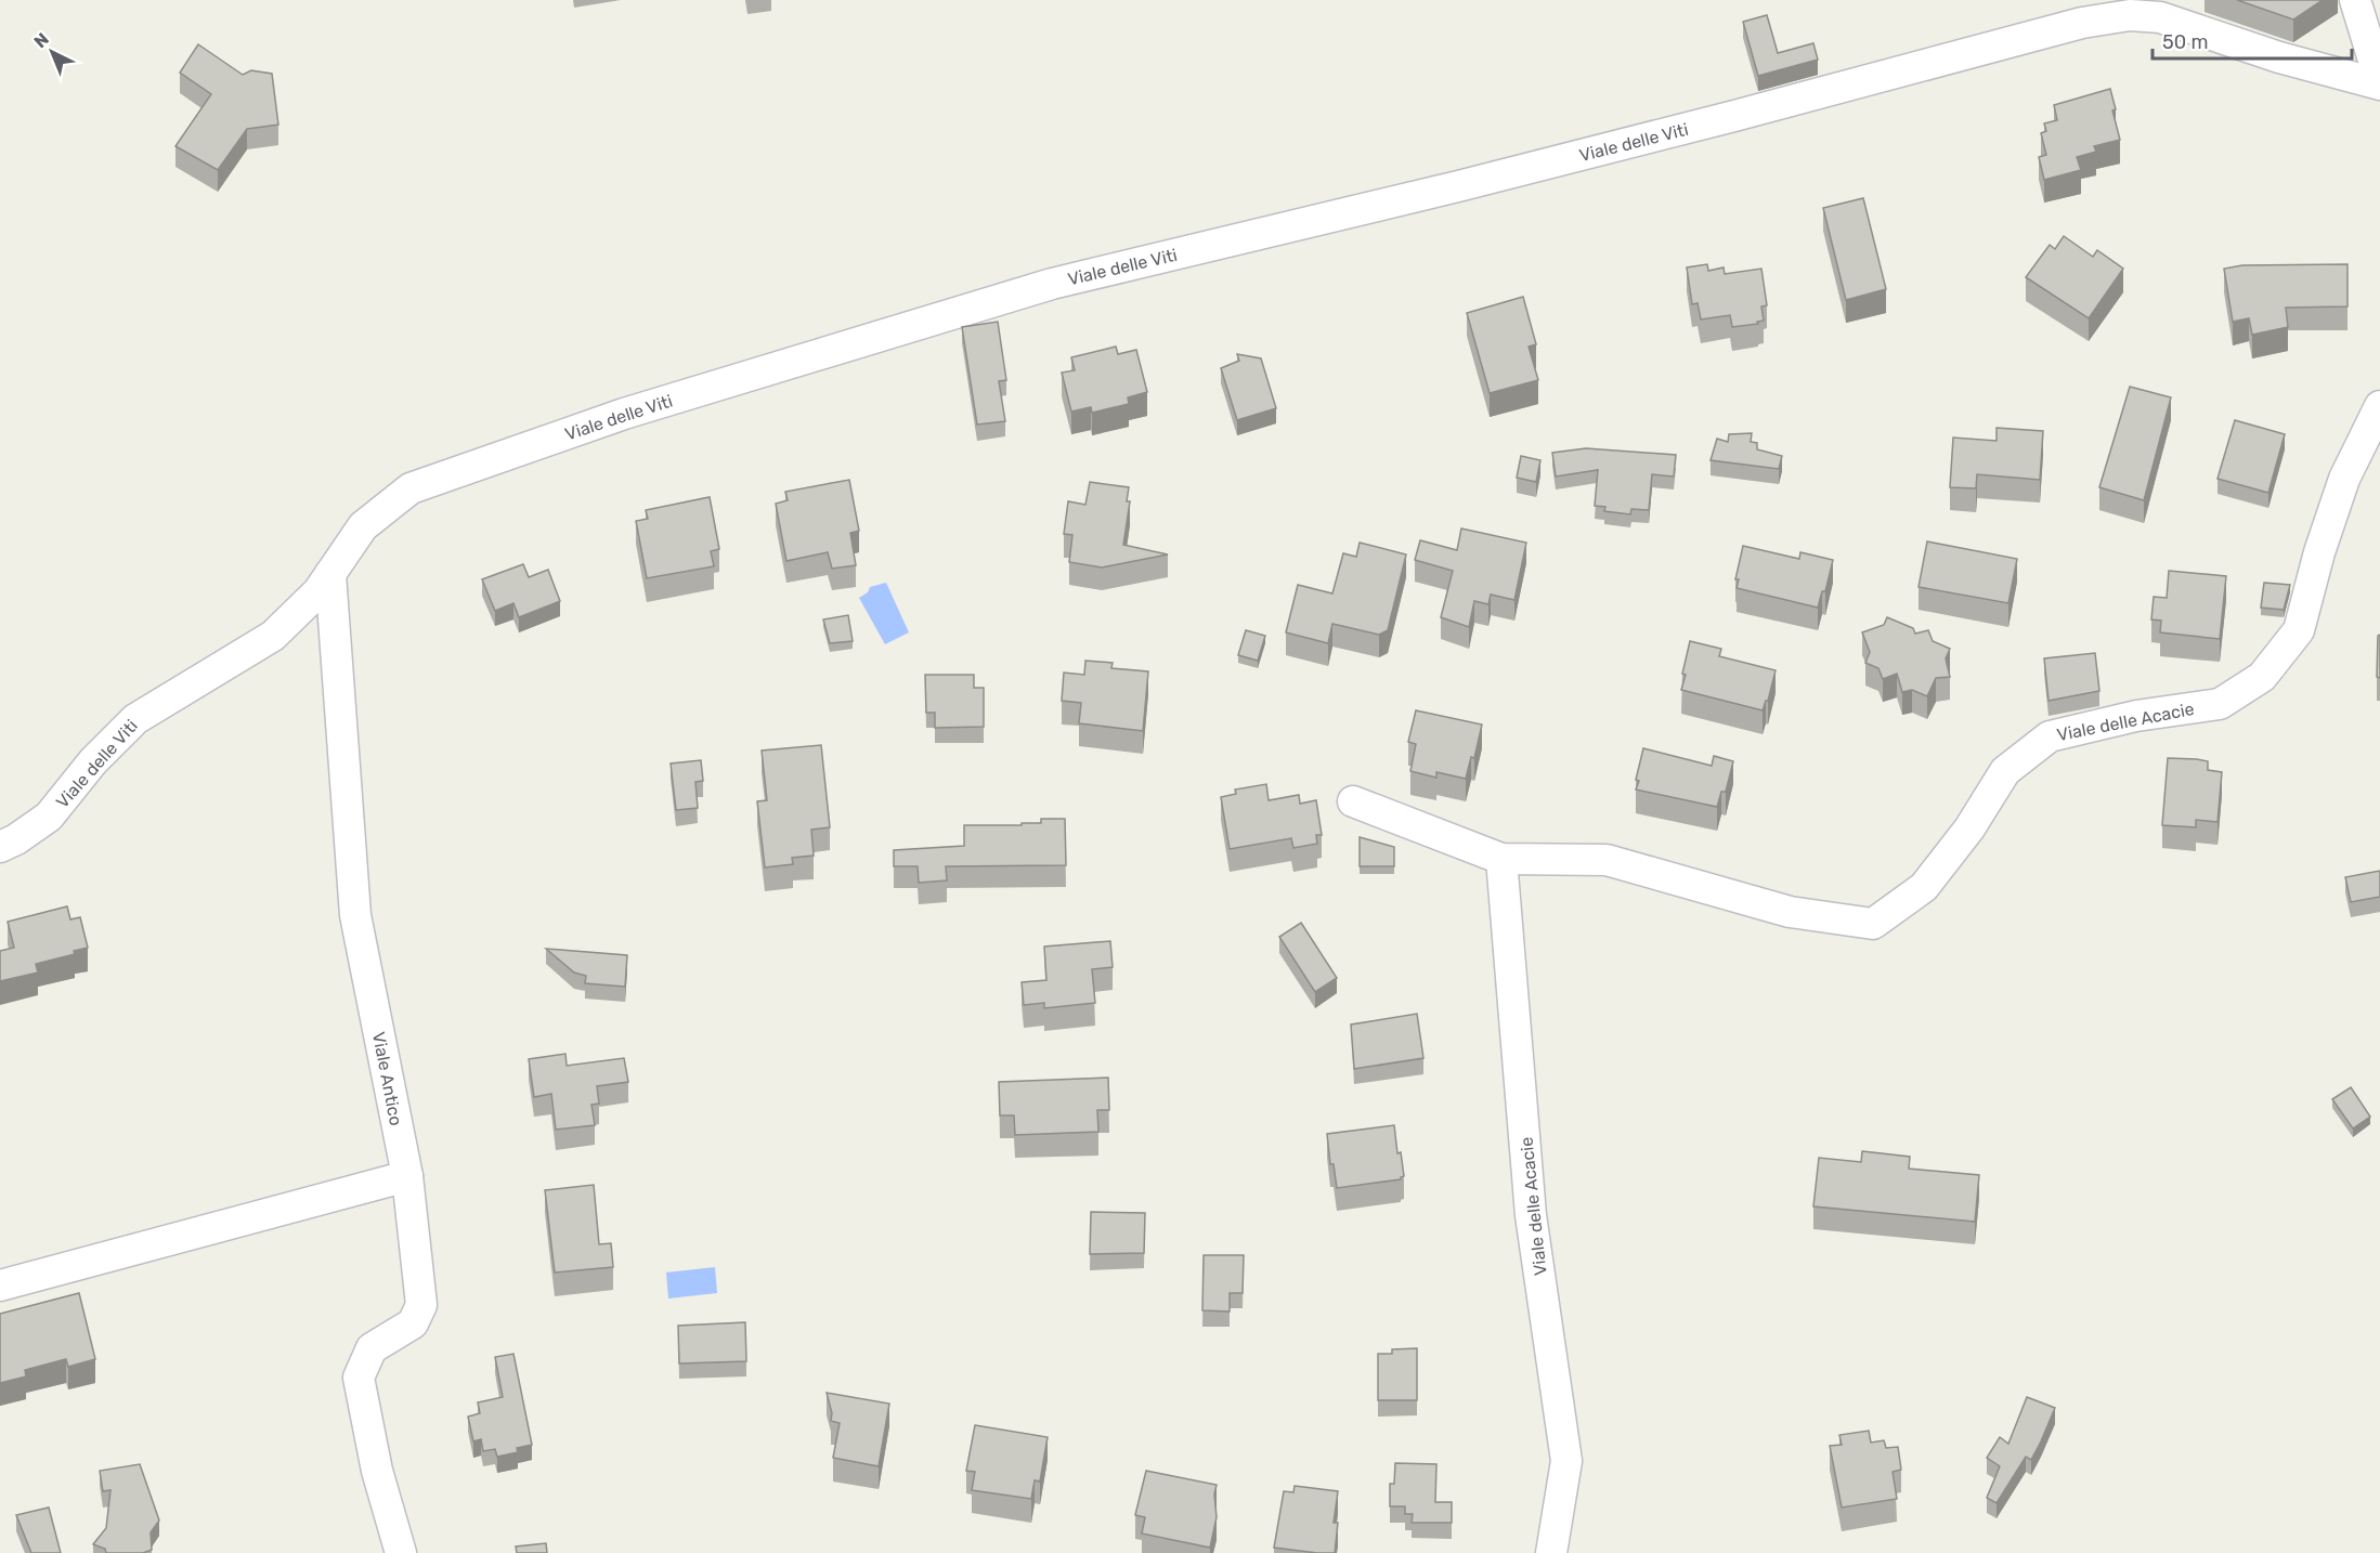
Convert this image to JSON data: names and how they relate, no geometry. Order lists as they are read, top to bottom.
{
  "streets": {
    "street": ["Viale delle Viti", "Viale delle Acacie", "Viale Antico"]
  },
  "crossings": [
    ["Viale delle Viti", "Viale Antico"]
  ],
  "scale_bar": "50 m",
  "north": "top left"
}
